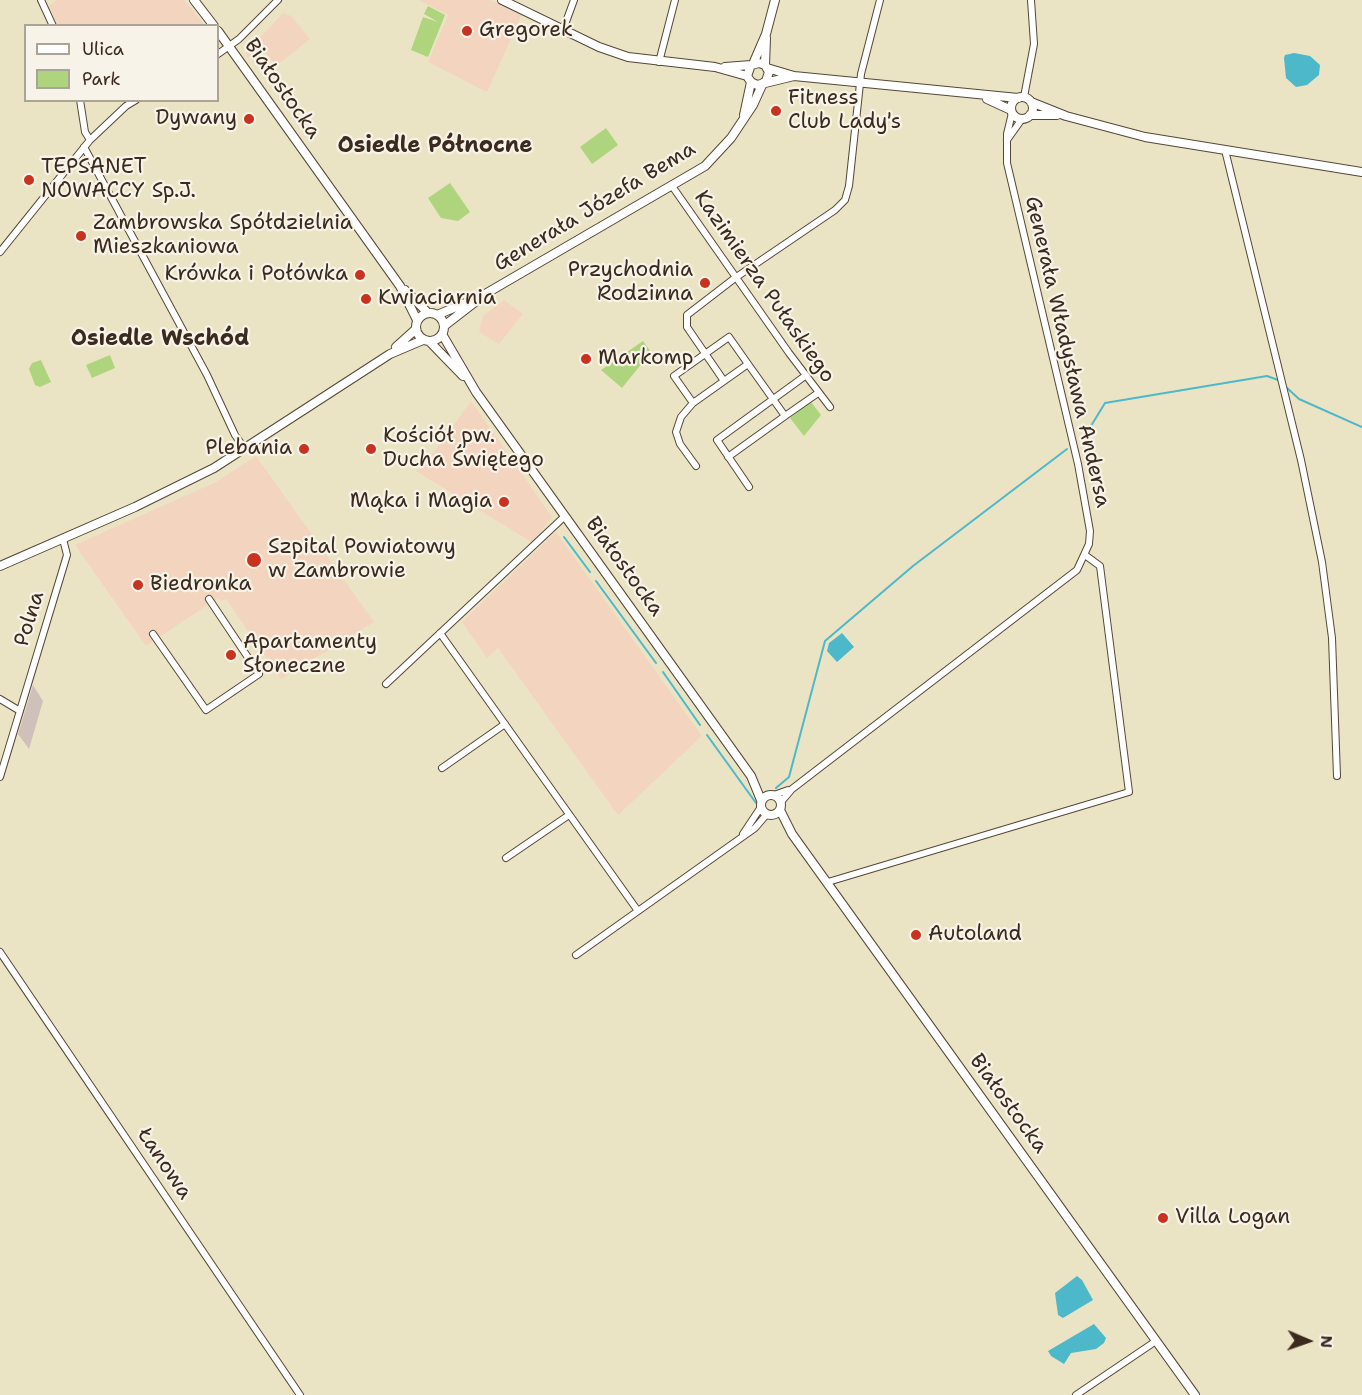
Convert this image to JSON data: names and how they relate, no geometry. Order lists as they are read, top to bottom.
{
  "streets": {
    "street": [
      "Białostocka",
      "Generała Józefa Bema",
      "Kazimierza Pułaskiego",
      "Generała Władysława Andersa",
      "Polna",
      "Łanowa"
    ]
  },
  "crossings": [
    ["Białostocka", "Generała Józefa Bema"],
    ["Generała Józefa Bema", "Kazimierza Pułaskiego"]
  ],
  "districts": ["Osiedle Północne", "Osiedle Wschód"],
  "places": [
    "Gregorek",
    "Fitness Club Lady's",
    "Dywany",
    "TEPSANET NOWACCY Sp.J.",
    "Zambrowska Spółdzielnia Mieszkaniowa",
    "Krówka i Połówka",
    "Przychodnia Rodzinna",
    "Kwiaciarnia",
    "Markomp",
    "Plebania",
    "Kościół pw. Ducha Świętego",
    "Mąka i Magia",
    "Szpital Powiatowy w Zambrowie",
    "Biedronka",
    "Apartamenty Słoneczne",
    "Autoland",
    "Villa Logan"
  ],
  "legend": ["Ulica", "Park"],
  "north": "right"
}
